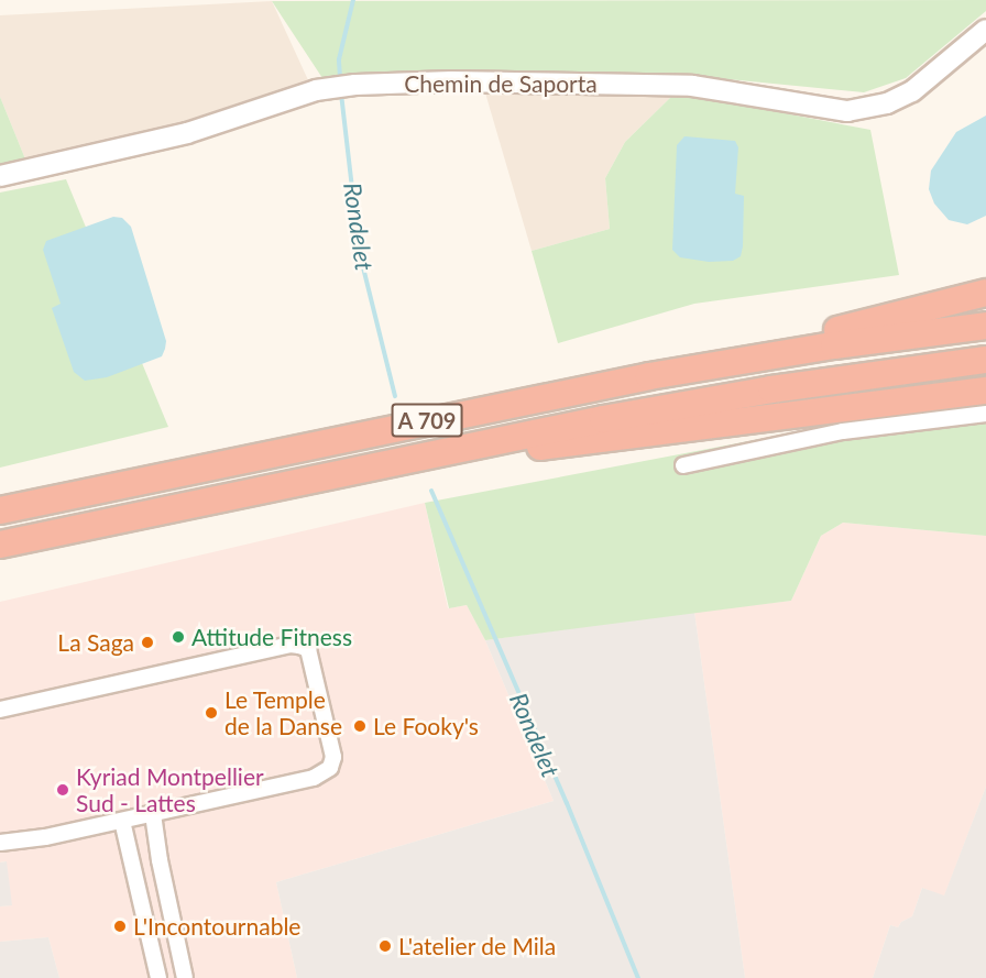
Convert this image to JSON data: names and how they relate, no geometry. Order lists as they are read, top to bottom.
{
  "streets": {
    "highway": ["A 709"],
    "street": ["Chemin de Saporta"]
  },
  "water": ["Rondelet"],
  "places": [
    "Attitude Fitness",
    "La Saga",
    "Le Temple de la Danse",
    "Le Fooky's",
    "Kyriad Montpellier Sud - Lattes",
    "L'Incontournable",
    "L'atelier de Mila"
  ]
}
